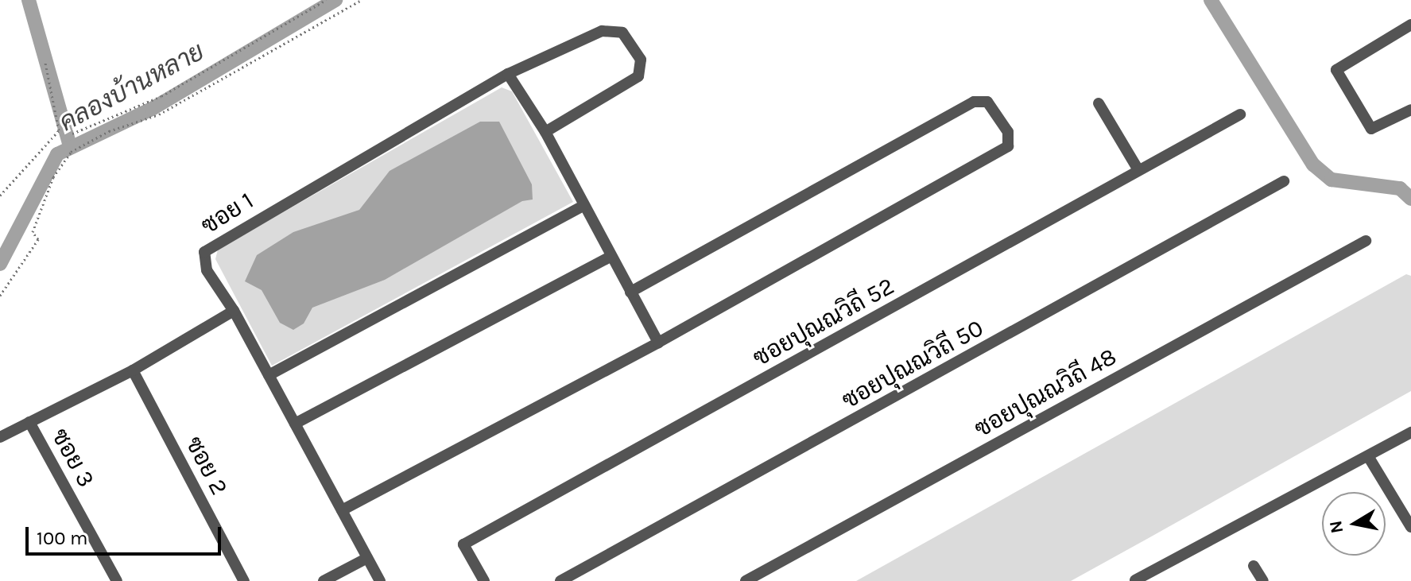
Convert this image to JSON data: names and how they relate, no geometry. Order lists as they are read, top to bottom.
{
  "streets": {
    "street": [
      "ซอย 1",
      "ซอยปุณณวิถี 52",
      "ซอยปุณณวิถี 50",
      "ซอยปุณณวิถี 48",
      "ซอย 3",
      "ซอย 2"
    ]
  },
  "water": ["คลองบ้านหลาย"],
  "scale_bar": "100 m",
  "north": "left"
}
